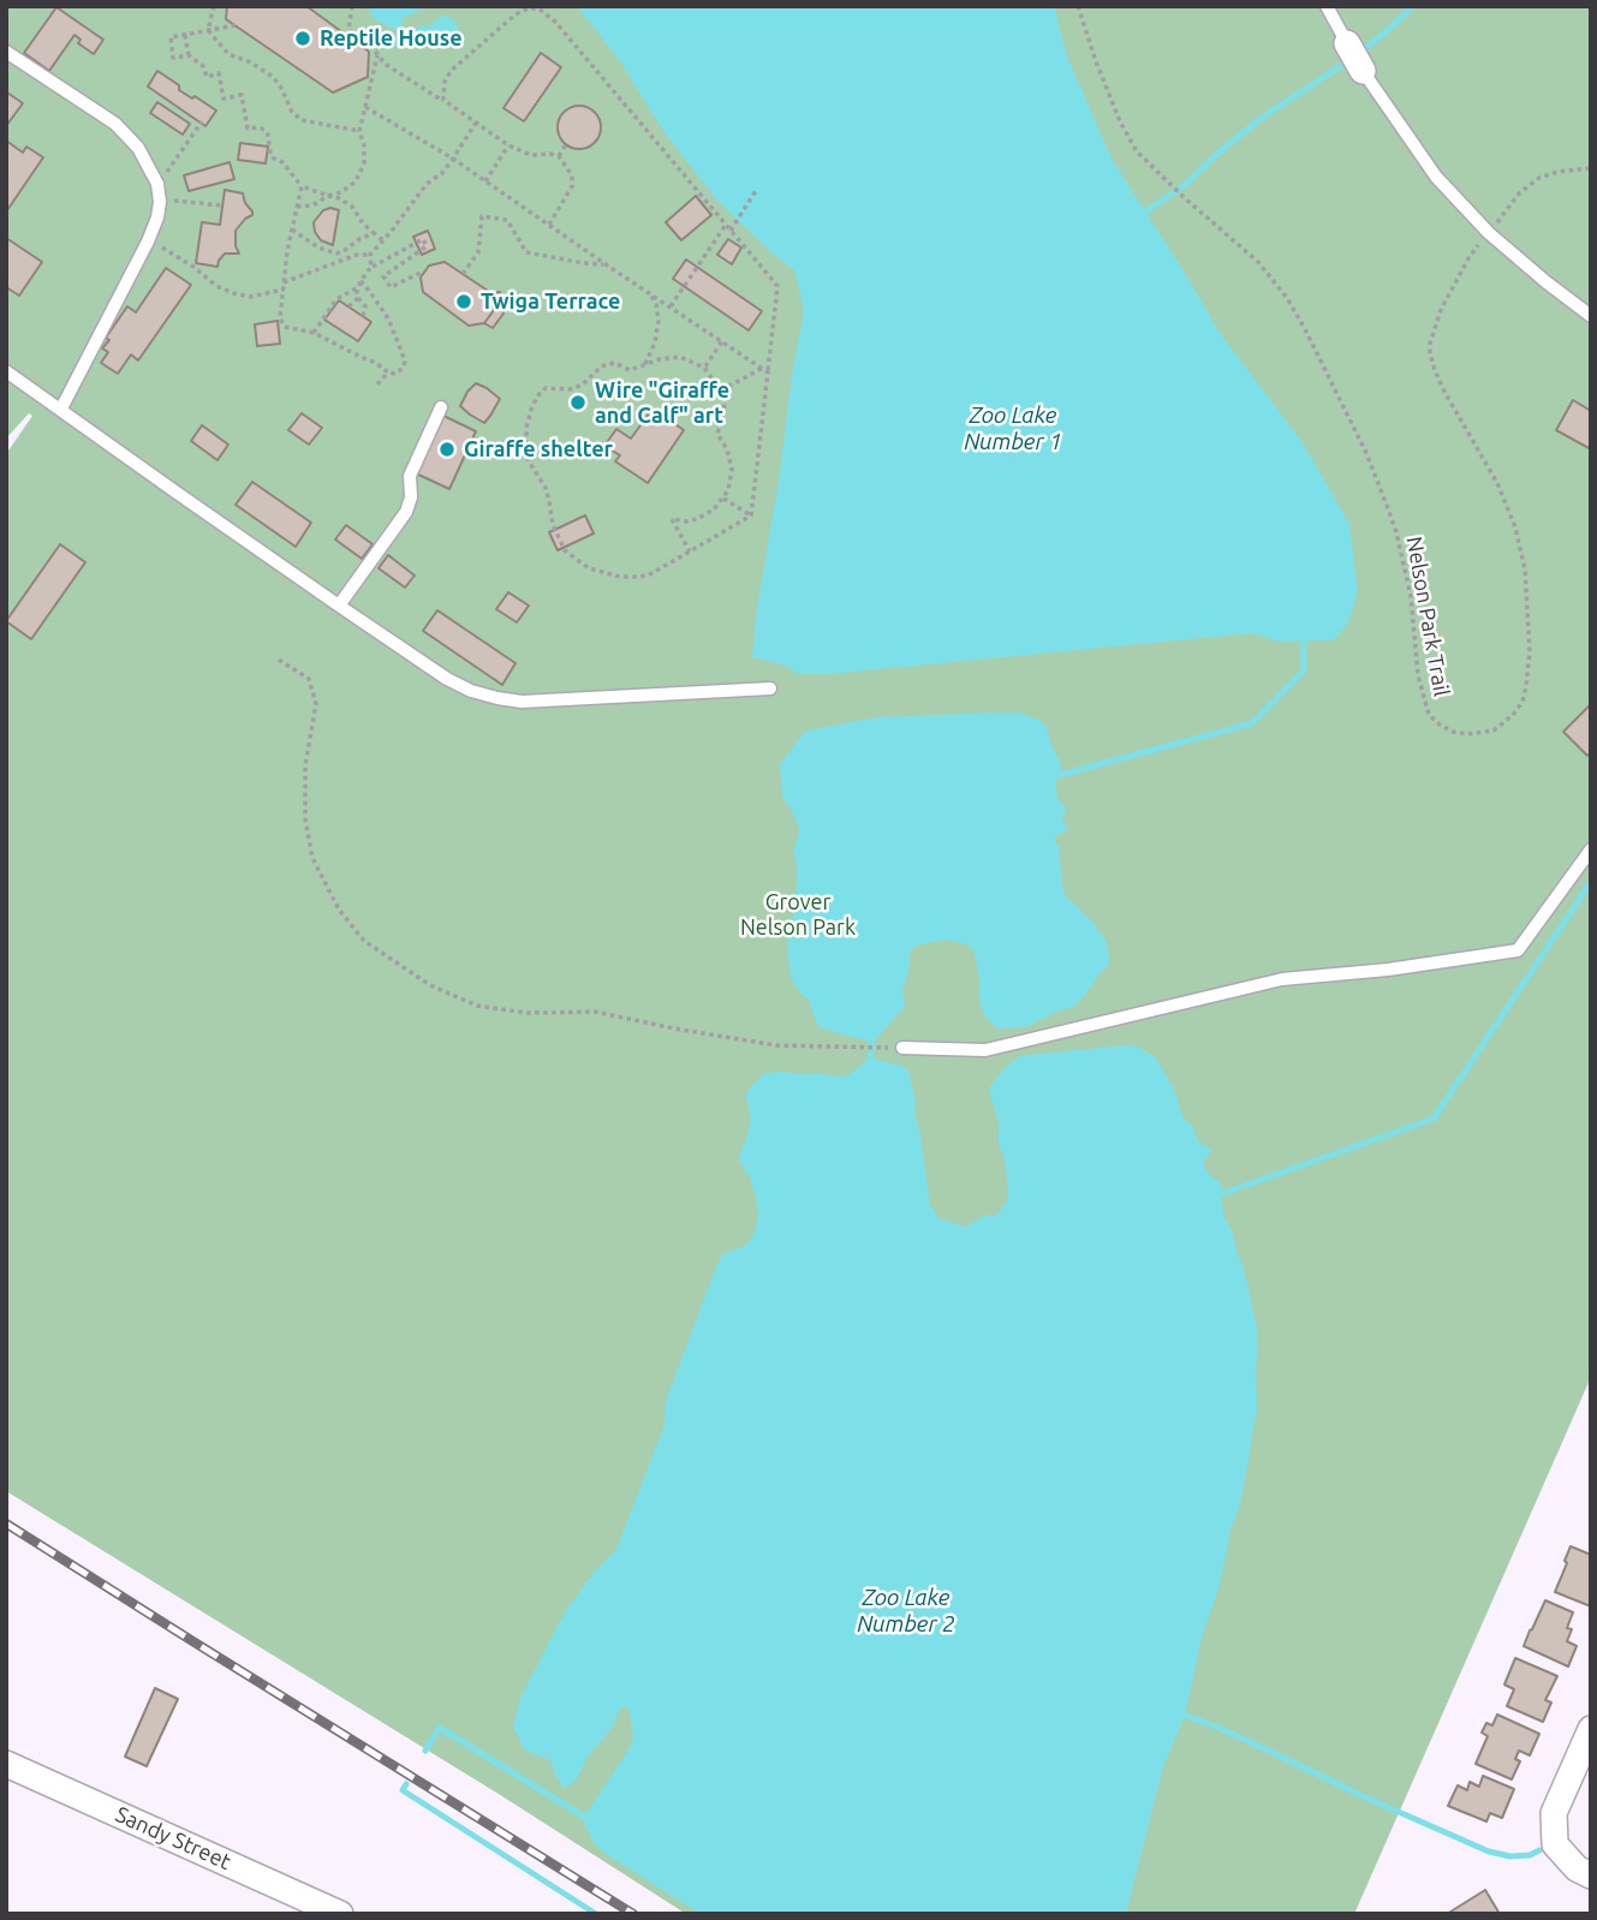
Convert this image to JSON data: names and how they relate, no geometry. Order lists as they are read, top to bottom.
{
  "streets": {
    "street": ["Sandy Street"],
    "path": ["Nelson Park Trail"]
  },
  "water": ["Zoo Lake Number 1", "Zoo Lake Number 2"],
  "parks": ["Grover Nelson Park"],
  "places": [
    "Reptile House",
    "Twiga Terrace",
    "Wire \"Giraffe and Calf\" art",
    "Giraffe shelter"
  ]
}
